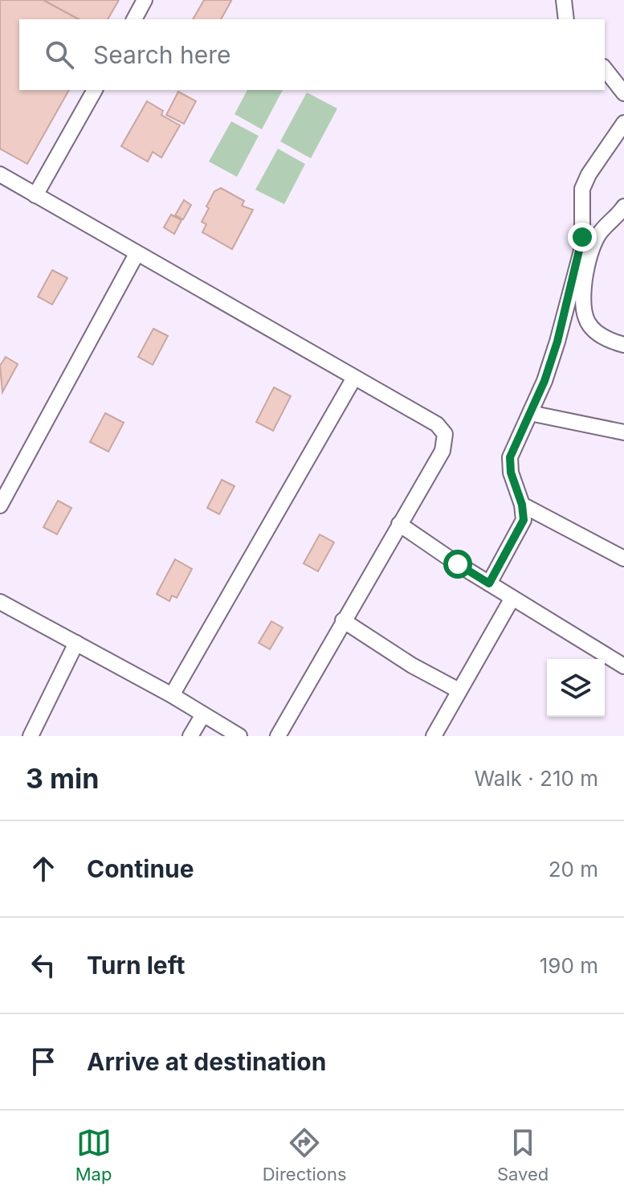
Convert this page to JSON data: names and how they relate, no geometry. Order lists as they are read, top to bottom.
{
  "page": {
    "search": "Search here",
    "heading": ["3 min", "Walk · 210 m"],
    "list": [
      ["Continue", "20 m"],
      ["Turn left", "190 m"],
      "Arrive at destination"
    ],
    "nav": ["Map", "Directions", "Saved"]
  }
}
